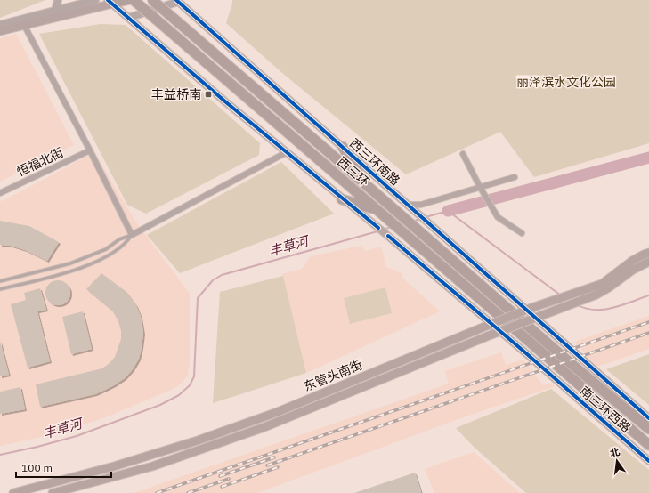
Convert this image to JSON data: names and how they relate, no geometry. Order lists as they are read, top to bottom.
{
  "streets": {
    "highway": ["西三环"],
    "main road": ["东管头南街"],
    "street": ["恒福北街", "西三环南路", "南三环西路"]
  },
  "crossings": [
    ["西三环南路", "南三环西路"]
  ],
  "water": ["丰草河"],
  "parks": ["丽泽滨水文化公园"],
  "places": {
    "transit": ["丰益桥南"]
  },
  "scale_bar": "100 m",
  "north": "top"
}
